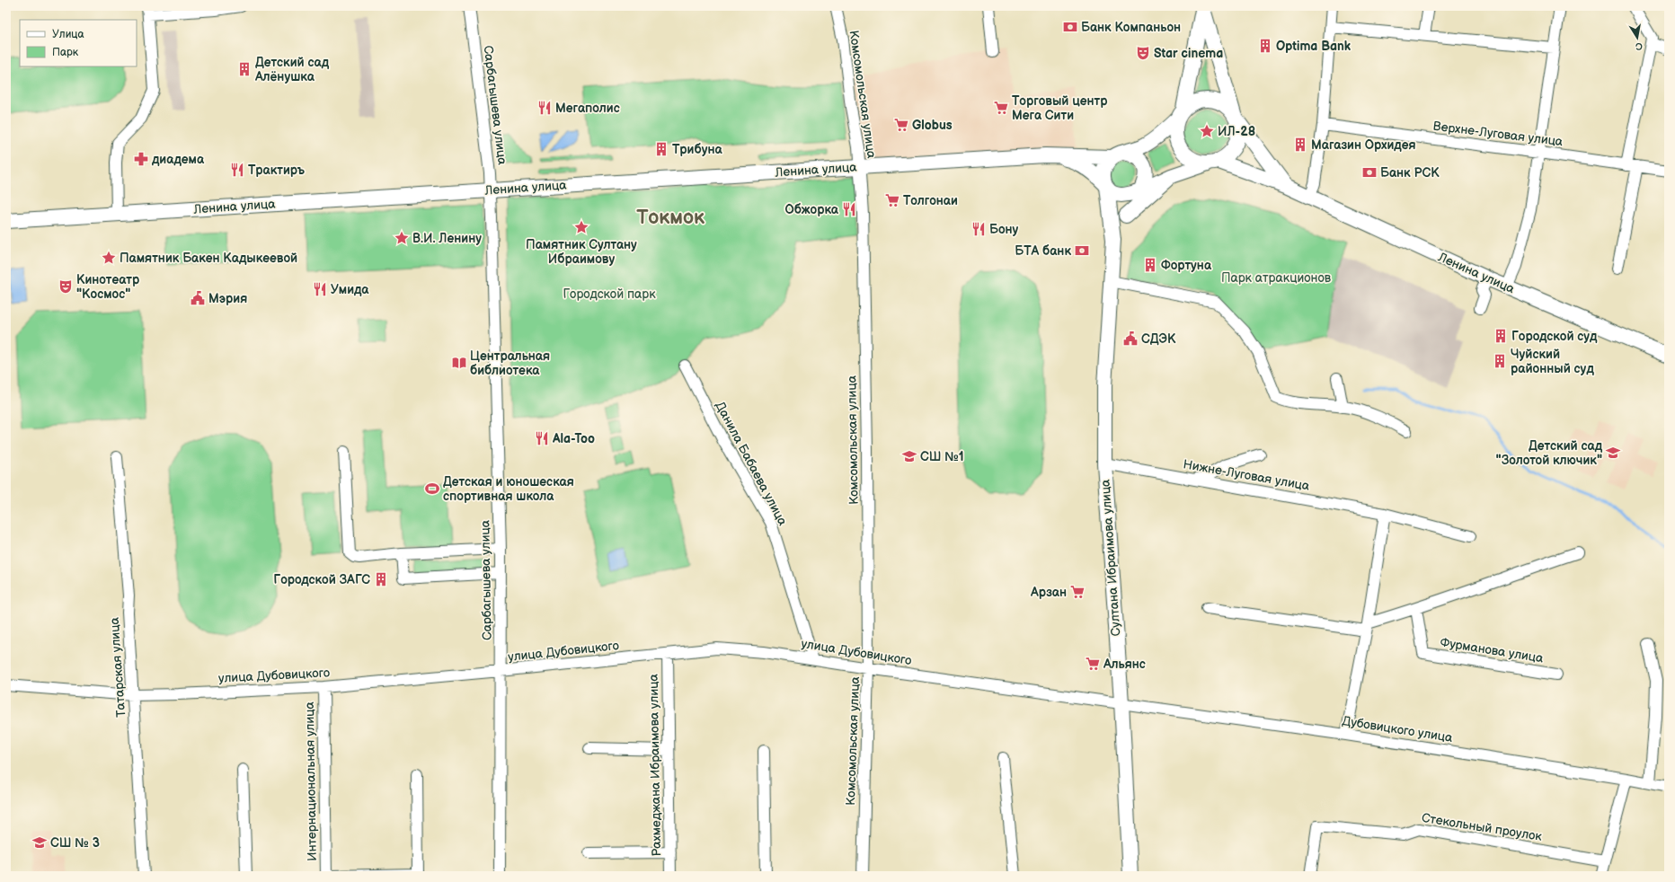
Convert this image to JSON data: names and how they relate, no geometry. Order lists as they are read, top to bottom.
{
  "streets": {
    "main road": ["Ленина улица", "Султана Ибраимова улица"],
    "street": [
      "Комсомольская улица",
      "Сарбагышева улица",
      "Верхне-Луговая улица",
      "Данила Бабаева улица",
      "Нижне-Луговая улица",
      "Фурманова улица",
      "улица Дубовицкого",
      "Татарская улица",
      "Дубовицкого улица",
      "Рахмеджана Ибраимова улица",
      "Интернациональная улица",
      "Стекольный проулок"
    ]
  },
  "crossings": [
    ["Комсомольская улица", "Ленина улица"],
    ["Комсомольская улица", "улица Дубовицкого"],
    ["Сарбагышева улица", "Ленина улица"],
    ["Сарбагышева улица", "улица Дубовицкого"],
    ["Данила Бабаева улица", "улица Дубовицкого"],
    ["Нижне-Луговая улица", "Султана Ибраимова улица"],
    ["Султана Ибраимова улица", "улица Дубовицкого"],
    ["Султана Ибраимова улица", "Дубовицкого улица"],
    ["улица Дубовицкого", "Татарская улица"],
    ["улица Дубовицкого", "Дубовицкого улица"],
    ["улица Дубовицкого", "Рахмеджана Ибраимова улица"],
    ["улица Дубовицкого", "Интернациональная улица"]
  ],
  "districts": ["Токмок"],
  "parks": ["Парк атракционов", "Городской парк"],
  "places": {
    "bank": ["Банк Компаньон", "Банк РСК", "БТА банк"],
    "building": [
      "Optima Bank",
      "Детский сад Алёнушка",
      "Магазин Орхидея",
      "Трибуна",
      "Фортуна",
      "Городской суд",
      "Чуйский районный суд",
      "Городской ЗАГС"
    ],
    "theatre": ["Star cinema", "Кинотеатр \"Космос\""],
    "restaurant": [
      "Мегаполис",
      "Трактиръ",
      "Обжорка",
      "Бону",
      "Умида",
      "Ala-Too"
    ],
    "supermarket": [
      "Торговый центр Мега Сити",
      "Globus",
      "Толгонаи",
      "Арзан",
      "Альянс"
    ],
    "place": [
      "ИЛ-28",
      "Памятник Султану Ибраимову",
      "В.И. Ленину",
      "Памятник Бакен Кадыкеевой"
    ],
    "pharmacy": ["диадема"],
    "public building": ["Мэрия", "СДЭК"],
    "library": ["Центральная библиотека"],
    "school or university": ["Детский сад \"Золотой ключик\"", "СШ №1", "СШ № 3"],
    "sports": ["Детская и юношеская спортивная школа"]
  },
  "legend": ["Улица", "Парк"],
  "north": "bottom"
}
